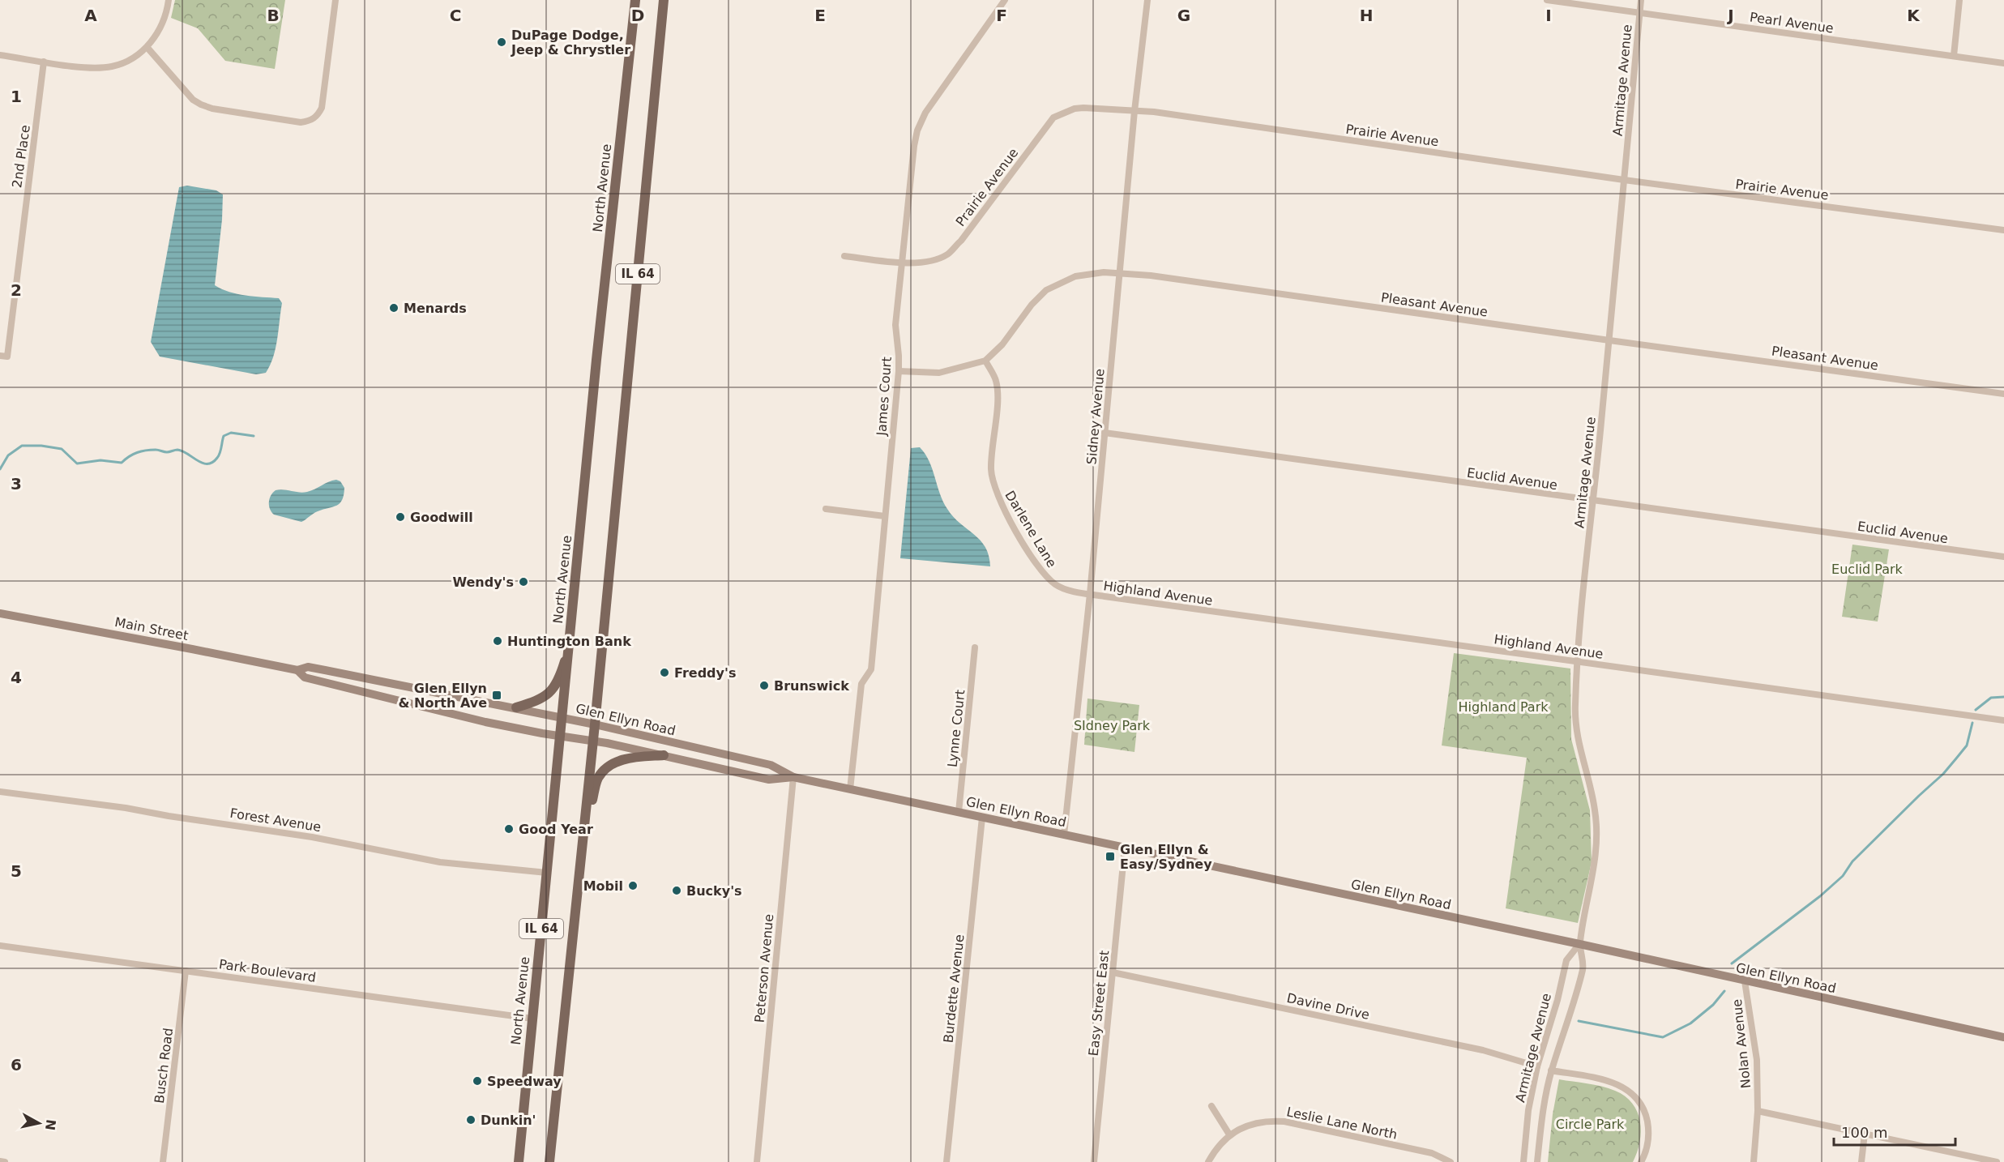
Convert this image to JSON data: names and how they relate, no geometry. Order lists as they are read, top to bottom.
{
  "streets": {
    "main road": ["North Avenue", "IL 64"],
    "street": [
      "Pearl Avenue",
      "Armitage Avenue",
      "Prairie Avenue",
      "2nd Place",
      "Pleasant Avenue",
      "James Court",
      "Sidney Avenue",
      "Euclid Avenue",
      "Darlene Lane",
      "Highland Avenue",
      "Main Street",
      "Glen Ellyn Road",
      "Lynne Court",
      "Forest Avenue",
      "Peterson Avenue",
      "Park Boulevard",
      "Burdette Avenue",
      "Easy Street East",
      "Davine Drive",
      "Nolan Avenue",
      "Busch Road",
      "Leslie Lane North"
    ]
  },
  "crossings": [
    ["Pearl Avenue", "Armitage Avenue"],
    ["Armitage Avenue", "Prairie Avenue"],
    ["Armitage Avenue", "Pleasant Avenue"],
    ["Armitage Avenue", "Euclid Avenue"],
    ["Armitage Avenue", "Highland Avenue"],
    ["Armitage Avenue", "Glen Ellyn Road"],
    ["Armitage Avenue", "Davine Drive"],
    ["Prairie Avenue", "James Court"],
    ["Prairie Avenue", "Sidney Avenue"],
    ["North Avenue", "Main Street"],
    ["North Avenue", "Glen Ellyn Road"],
    ["North Avenue", "Forest Avenue"],
    ["North Avenue", "Park Boulevard"],
    ["IL 64", "Glen Ellyn Road"],
    ["Pleasant Avenue", "Sidney Avenue"],
    ["Pleasant Avenue", "Darlene Lane"],
    ["James Court", "Glen Ellyn Road"],
    ["Sidney Avenue", "Euclid Avenue"],
    ["Sidney Avenue", "Darlene Lane"],
    ["Sidney Avenue", "Highland Avenue"],
    ["Sidney Avenue", "Glen Ellyn Road"],
    ["Darlene Lane", "Highland Avenue"],
    ["Main Street", "Glen Ellyn Road"],
    ["Glen Ellyn Road", "Lynne Court"],
    ["Glen Ellyn Road", "Peterson Avenue"],
    ["Glen Ellyn Road", "Burdette Avenue"],
    ["Glen Ellyn Road", "Easy Street East"],
    ["Glen Ellyn Road", "Nolan Avenue"],
    ["Park Boulevard", "Busch Road"],
    ["Easy Street East", "Davine Drive"]
  ],
  "parks": [
    "Euclid Park",
    "Highland Park",
    "SIdney Park",
    "Circle Park"
  ],
  "places": {
    "other": [
      "DuPage Dodge, Jeep & Chrystler",
      "Menards",
      "Goodwill",
      "Wendy's",
      "Huntington Bank",
      "Freddy's",
      "Brunswick",
      "Good Year",
      "Mobil",
      "Bucky's",
      "Speedway",
      "Dunkin'"
    ],
    "transit": ["Glen Ellyn & North Ave", "Glen Ellyn & Easy/Sydney"]
  },
  "scale_bar": "100 m",
  "north": "right",
  "grid": {
    "columns": [
      "A",
      "B",
      "C",
      "D",
      "E",
      "F",
      "G",
      "H",
      "I",
      "J",
      "K"
    ],
    "rows": [
      "1",
      "2",
      "3",
      "4",
      "5",
      "6"
    ]
  }
}
